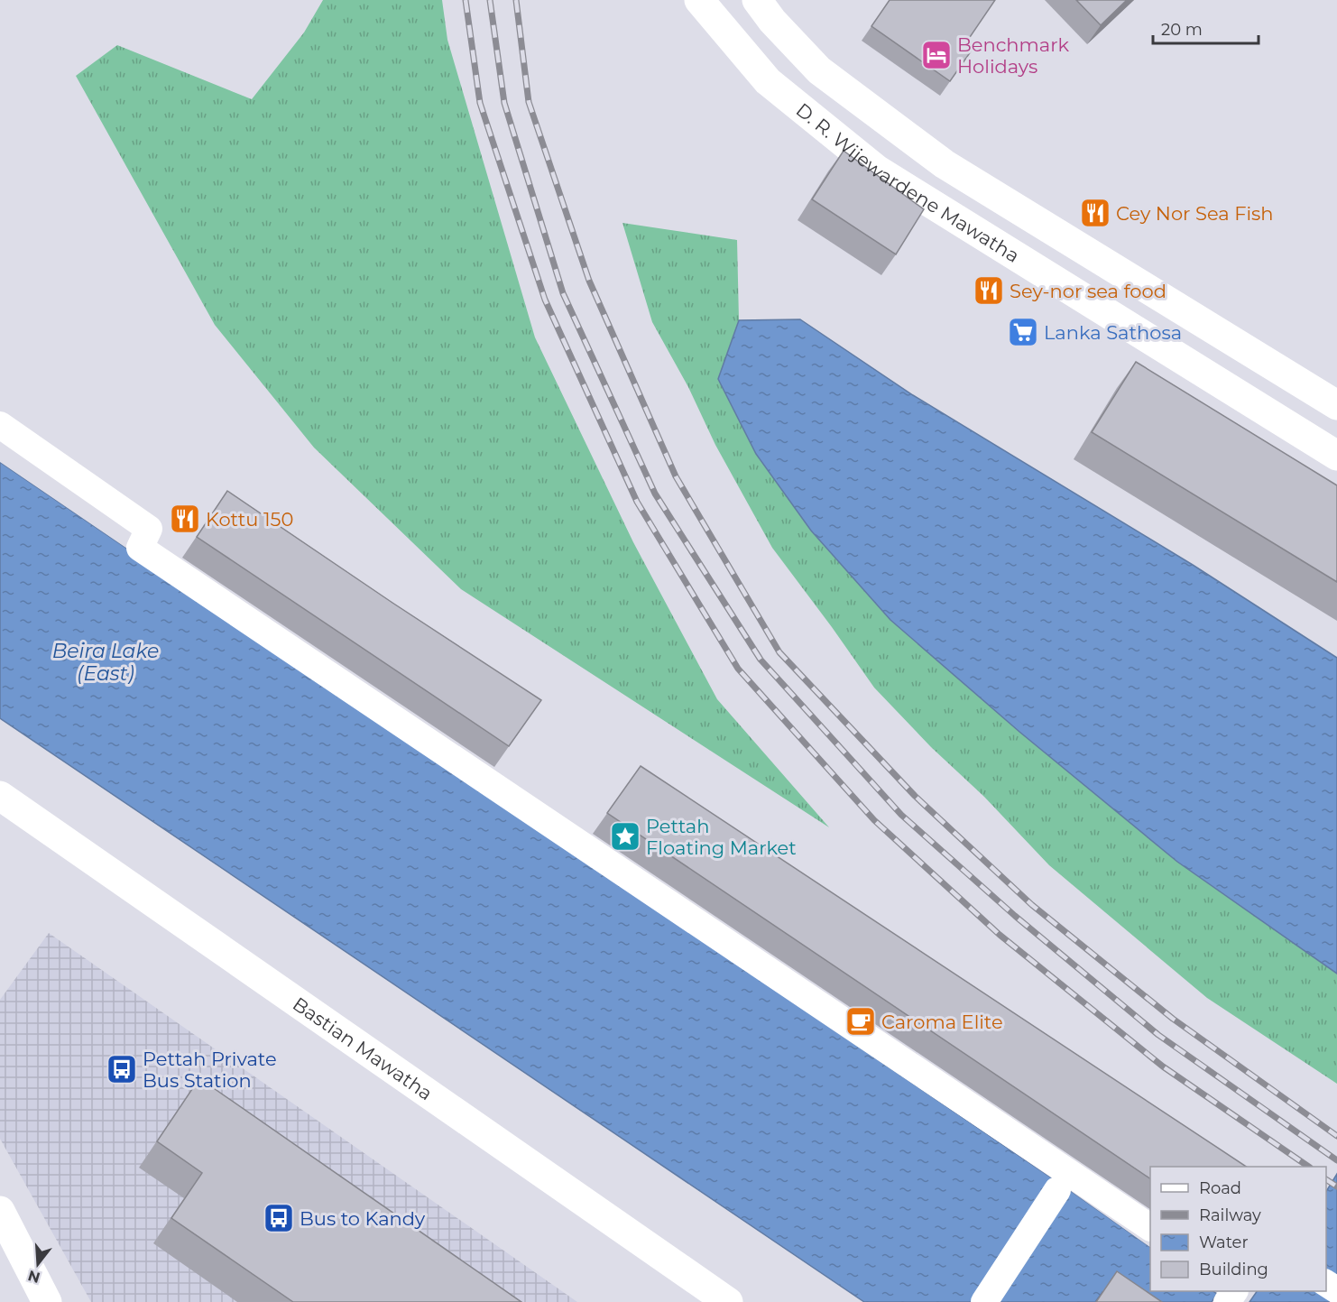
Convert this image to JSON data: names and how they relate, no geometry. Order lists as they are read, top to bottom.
{
  "streets": {
    "main road": ["D. R. Wijewardene Mawatha", "Bastian Mawatha"]
  },
  "water": ["Beira Lake (East)"],
  "places": {
    "hotel": ["Benchmark Holidays"],
    "restaurant": ["Cey Nor Sea Fish", "Sey-nor sea food", "Kottu 150"],
    "supermarket": ["Lanka Sathosa"],
    "place": ["Pettah Floating Market"],
    "cafe": ["Caroma Elite"],
    "bus stop": ["Pettah Private Bus Station", "Bus to Kandy"]
  },
  "legend": [
    "Road",
    "Railway",
    "Water",
    "Building"
  ],
  "scale_bar": "20 m",
  "north": "bottom"
}
